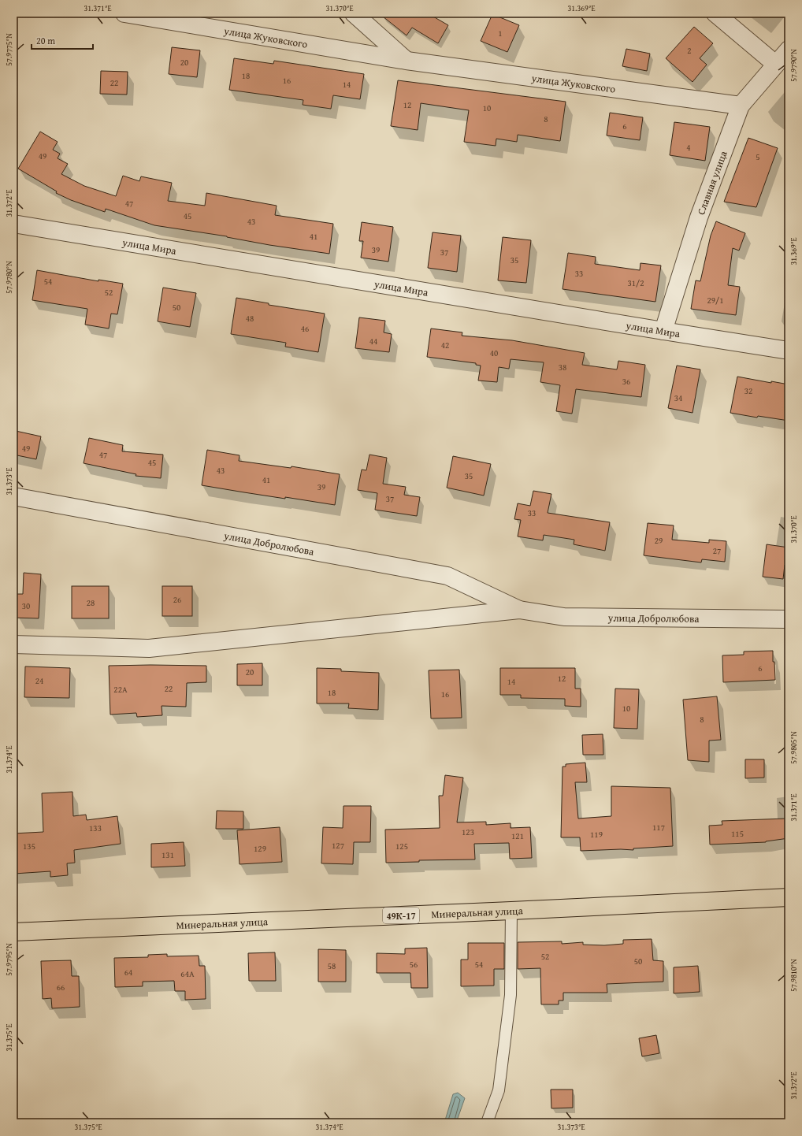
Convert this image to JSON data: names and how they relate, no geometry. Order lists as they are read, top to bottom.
{
  "streets": {
    "main road": ["Минеральная улица", "49К-17"],
    "street": [
      "улица Жуковского",
      "Славная улица",
      "улица Мира",
      "улица Добролюбова"
    ]
  },
  "crossings": [
    ["улица Жуковского", "Славная улица"],
    ["Славная улица", "улица Мира"]
  ],
  "house_numbers": [
    "1",
    "2",
    "20",
    "18",
    "16",
    "22",
    "14",
    "12",
    "10",
    "8",
    "6",
    "4",
    "49",
    "5",
    "47",
    "45",
    "43",
    "41",
    "39",
    "37",
    "35",
    "33",
    "54",
    "31/2",
    "52",
    "29/1",
    "50",
    "48",
    "46",
    "44",
    "42",
    "40",
    "38",
    "36",
    "32",
    "34",
    "49",
    "47",
    "45",
    "43",
    "35",
    "41",
    "39",
    "37",
    "33",
    "29",
    "27",
    "26",
    "28",
    "30",
    "6",
    "20",
    "12",
    "24",
    "14",
    "22",
    "22А",
    "18",
    "16",
    "10",
    "8",
    "117",
    "133",
    "123",
    "115",
    "119",
    "121",
    "127",
    "135",
    "125",
    "129",
    "131",
    "52",
    "50",
    "56",
    "54",
    "58",
    "64",
    "64А",
    "66"
  ],
  "scale_bar": "20 m",
  "coordinates": [
    "31.371°E",
    "31.370°E",
    "31.369°E",
    "57.9775°N",
    "57.9790°N",
    "31.372°E",
    "57.9780°N",
    "31.373°E",
    "57.9805°N",
    "31.374°E",
    "57.9795°N",
    "57.9810°N",
    "31.375°E"
  ]
}
